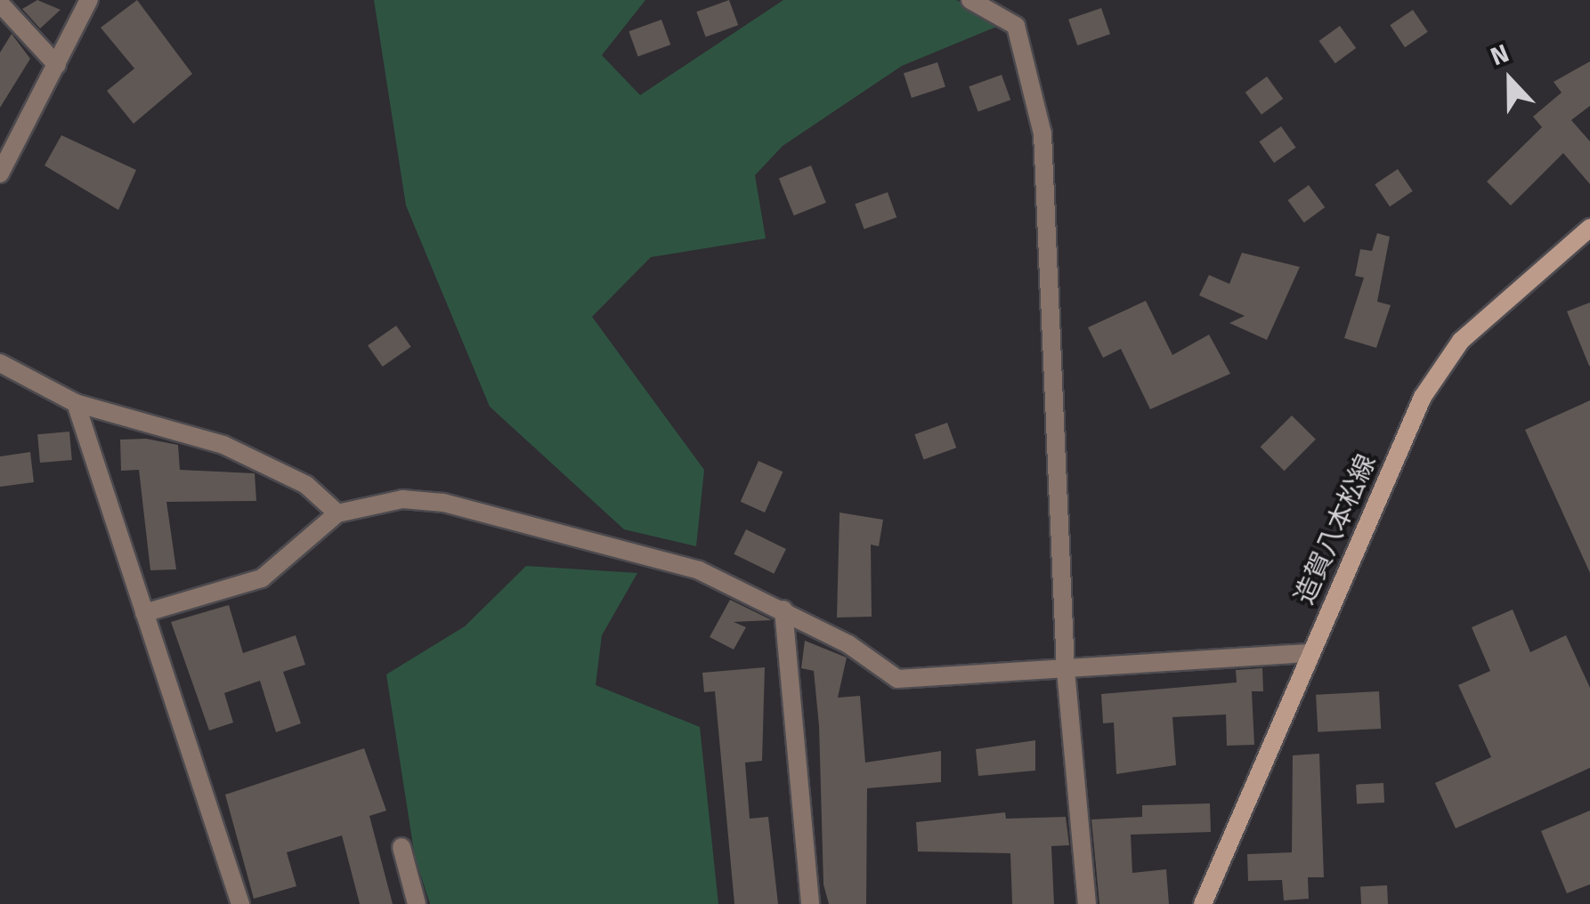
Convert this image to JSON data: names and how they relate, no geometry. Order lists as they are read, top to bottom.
{
  "streets": {
    "main road": ["造賀八本松線"]
  },
  "north": "top"
}
